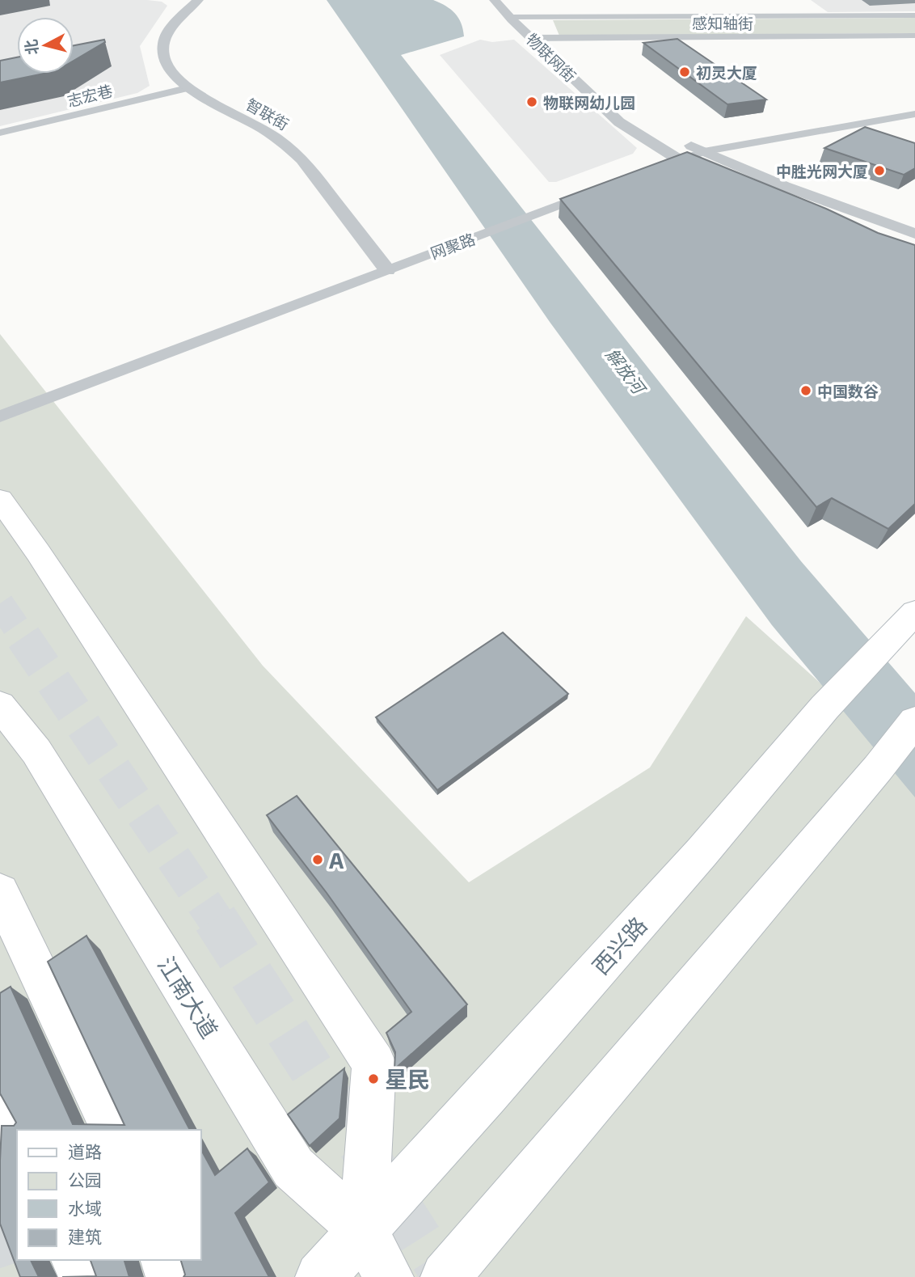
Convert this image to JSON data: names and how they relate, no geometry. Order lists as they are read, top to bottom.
{
  "streets": {
    "main road": ["西兴路", "江南大道"],
    "street": [
      "感知轴街",
      "物联网街",
      "志宏巷",
      "智联街",
      "网聚路"
    ]
  },
  "crossings": [
    ["感知轴街", "物联网街"],
    ["志宏巷", "智联街"],
    ["智联街", "网聚路"],
    ["西兴路", "江南大道"]
  ],
  "water": ["解放河"],
  "places": [
    "初灵大厦",
    "物联网幼儿园",
    "中胜光网大厦",
    "中国数谷",
    "A",
    "星民"
  ],
  "legend": [
    "道路",
    "公园",
    "水域",
    "建筑"
  ],
  "north": "left"
}
